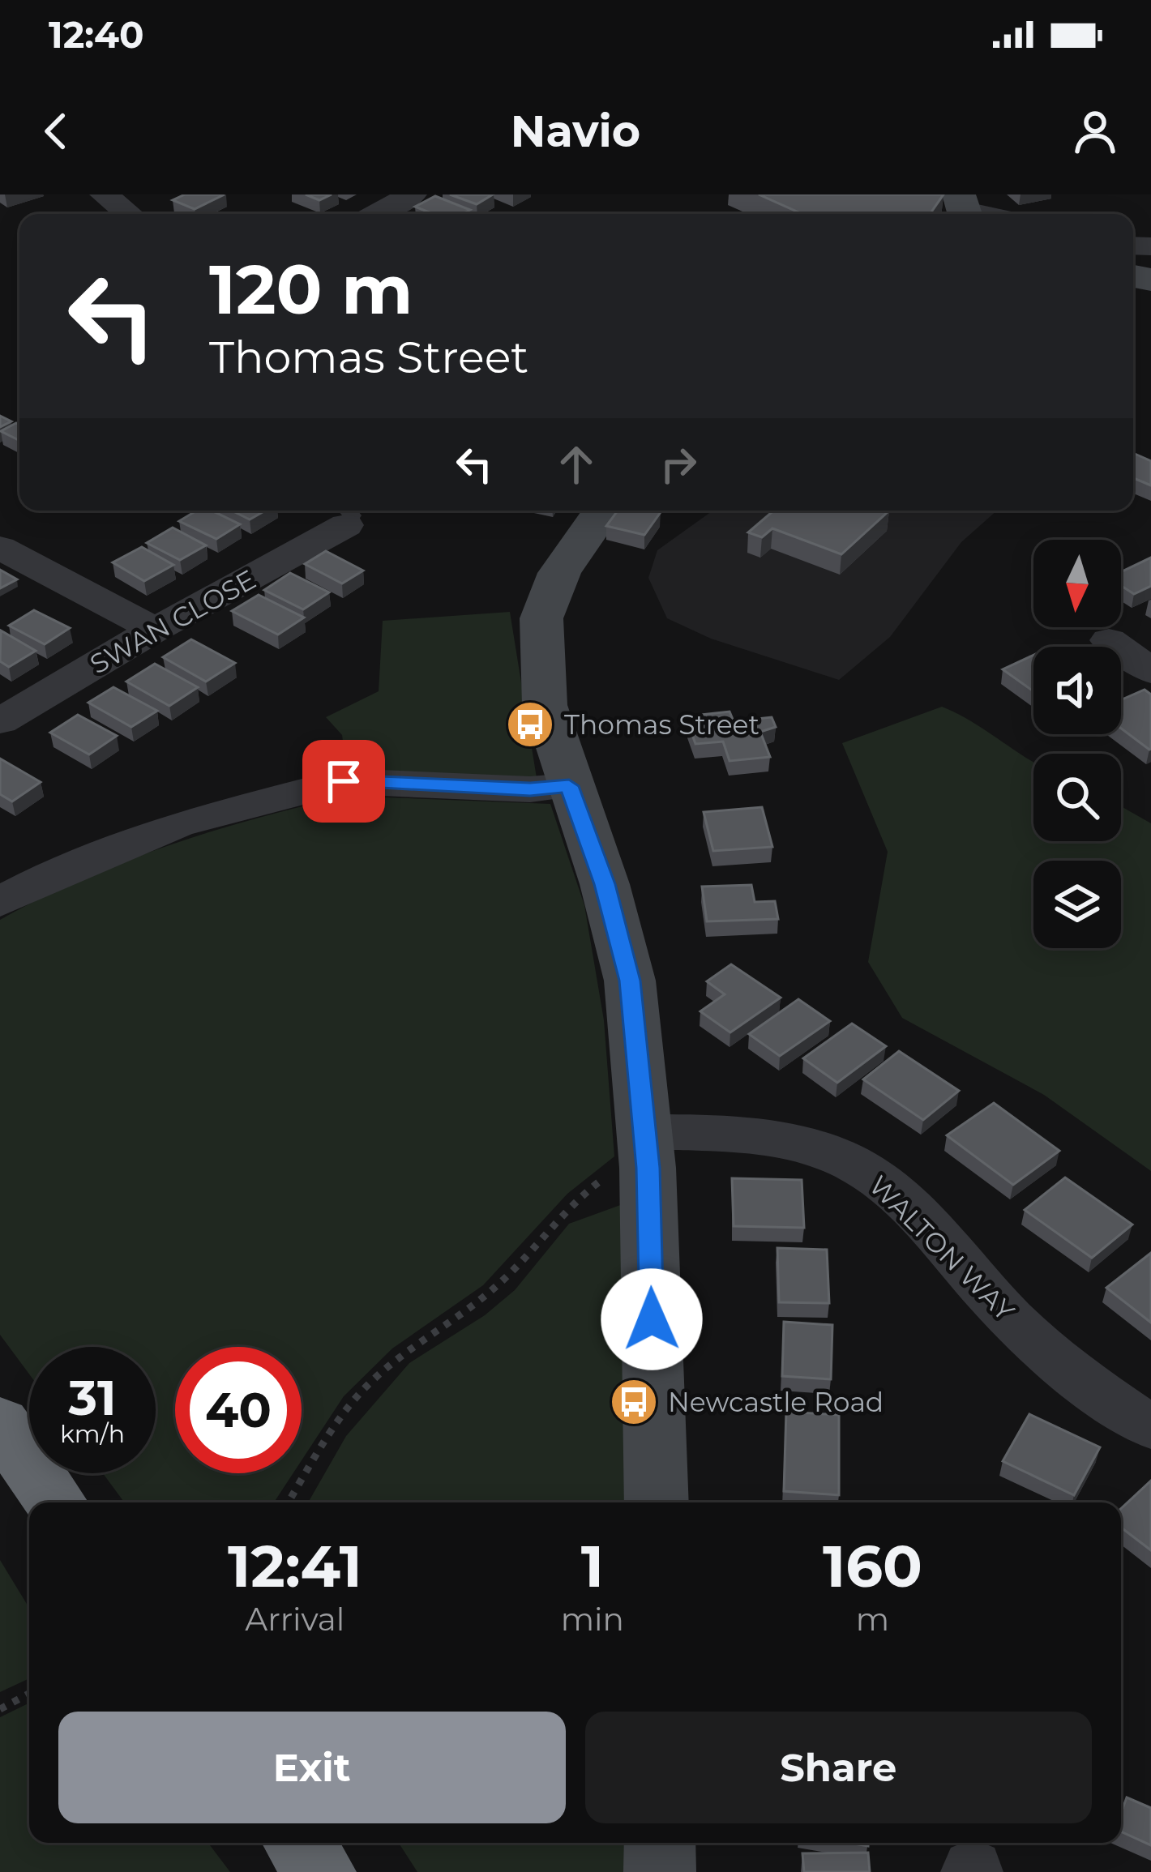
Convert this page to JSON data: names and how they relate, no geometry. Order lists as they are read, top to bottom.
{
  "streets": {
    "street": ["SWAN CLOSE", "WALTON WAY"]
  },
  "places": {
    "bus stop": ["Thomas Street", "Newcastle Road"]
  },
  "north": "bottom",
  "page": {
    "status": "12:40",
    "header": "Navio",
    "turn": ["120 m", "Thomas Street"],
    "speed": "31 km/h",
    "limit": "40",
    "eta": [
      "12:41",
      "Arrival",
      "1",
      "min",
      "160",
      "m"
    ],
    "buttons": ["Exit", "Share"]
  }
}
